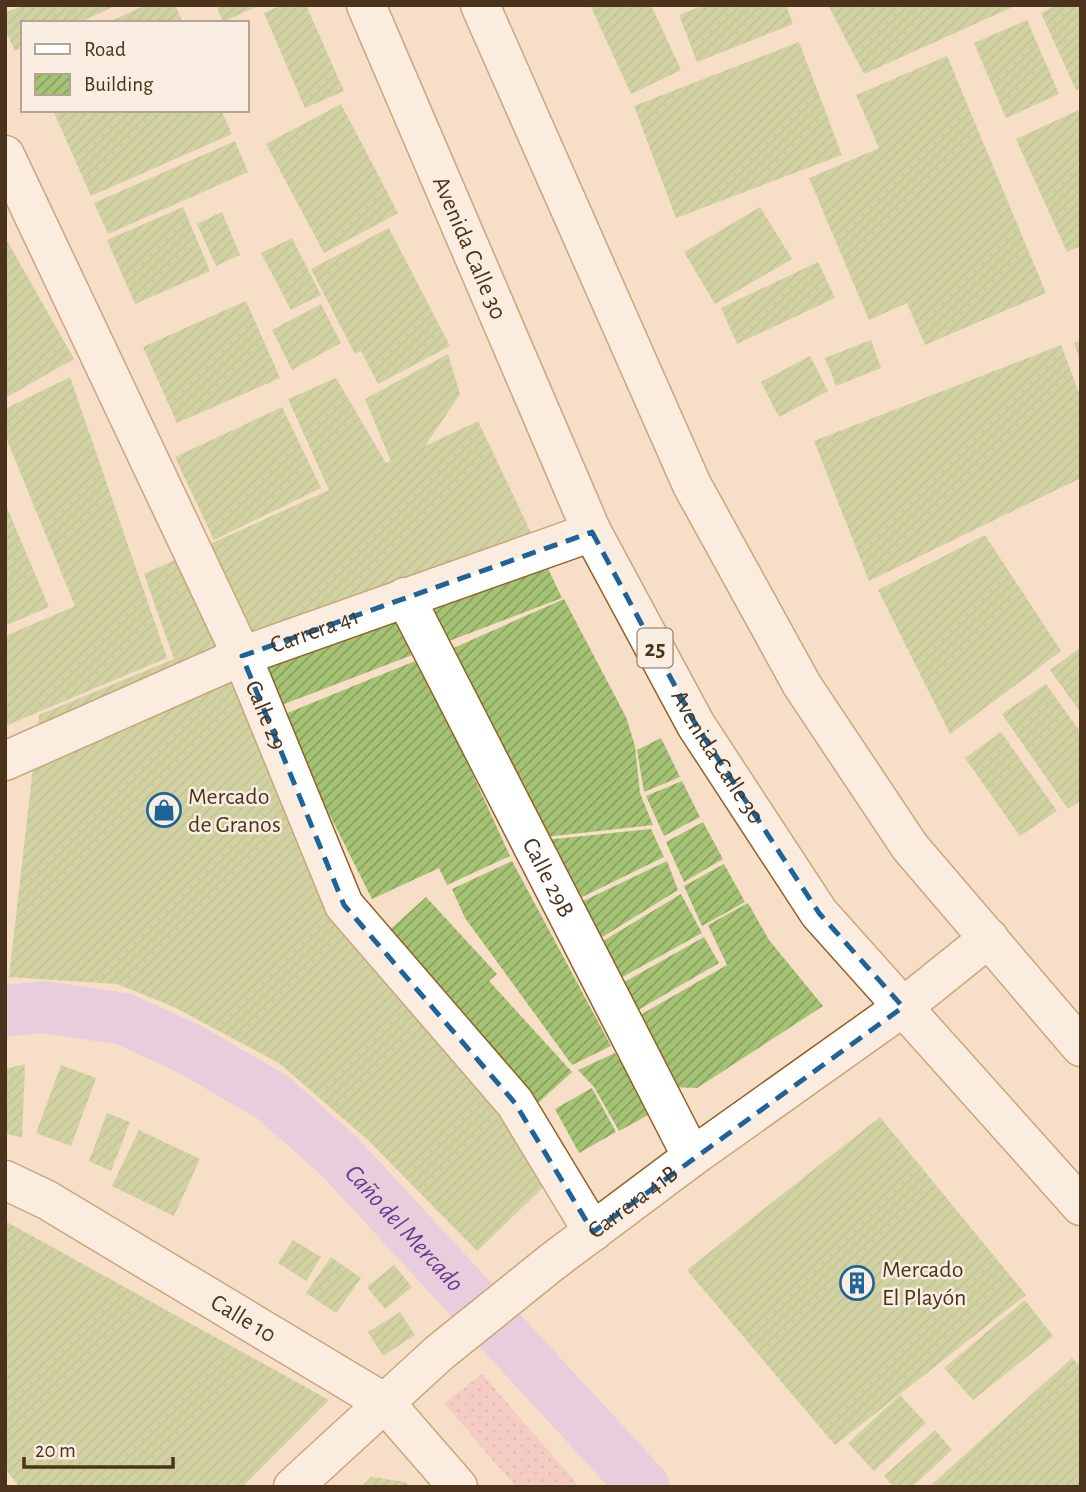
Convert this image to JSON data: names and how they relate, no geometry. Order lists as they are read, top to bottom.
{
  "streets": {
    "main road": [
      "Avenida Calle 30",
      "Carrera 41",
      "25",
      "Calle 29",
      "Calle 29B",
      "Carrera 41B",
      "Calle 10"
    ]
  },
  "crossings": [
    ["Avenida Calle 30", "Carrera 41"],
    ["Avenida Calle 30", "Carrera 41B"],
    ["Carrera 41", "Calle 29"],
    ["Carrera 41", "Calle 29B"],
    ["Calle 29", "Carrera 41B"],
    ["Calle 29B", "Carrera 41B"],
    ["Carrera 41B", "Calle 10"]
  ],
  "water": ["Caño del Mercado"],
  "places": {
    "shop": ["Mercado de Granos"],
    "building": ["Mercado El Playón"]
  },
  "legend": ["Road", "Building"],
  "scale_bar": "20 m"
}
